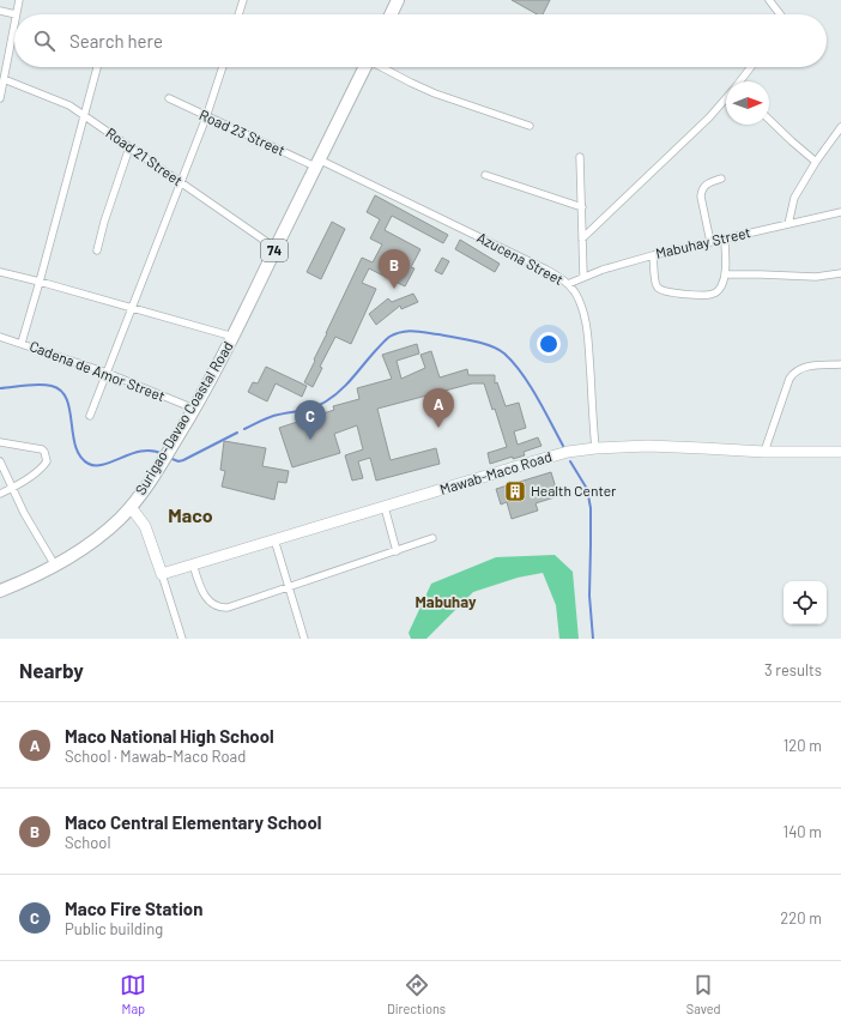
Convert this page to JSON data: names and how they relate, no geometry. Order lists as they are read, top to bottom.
{
  "streets": {
    "highway": ["74", "Surigao-Davao Coastal Road"],
    "main road": ["Mawab-Maco Road"],
    "street": [
      "Road 23 Street",
      "Road 21 Street",
      "Mabuhay Street",
      "Azucena Street",
      "Cadena de Amor Street"
    ]
  },
  "crossings": [
    ["Road 23 Street", "Azucena Street"],
    ["Road 23 Street", "Surigao-Davao Coastal Road"],
    ["Road 21 Street", "Surigao-Davao Coastal Road"],
    ["Mabuhay Street", "Azucena Street"],
    ["Azucena Street", "Surigao-Davao Coastal Road"],
    ["Azucena Street", "Mawab-Maco Road"],
    ["Cadena de Amor Street", "Surigao-Davao Coastal Road"]
  ],
  "districts": ["Maco", "Mabuhay"],
  "places": {
    "building": ["Health Center"]
  },
  "north": "right",
  "page": {
    "search": "Search here",
    "pins": ["B", "A", "C"],
    "heading": ["Nearby", "3 results"],
    "list": [
      {
        "mark": "A",
        "name": "Maco National High School",
        "note": "School · Mawab-Maco Road",
        "value": "120 m"
      },
      {
        "mark": "B",
        "name": "Maco Central Elementary School",
        "note": "School",
        "value": "140 m"
      },
      {
        "mark": "C",
        "name": "Maco Fire Station",
        "note": "Public building",
        "value": "220 m"
      }
    ],
    "nav": ["Map", "Directions", "Saved"]
  }
}
